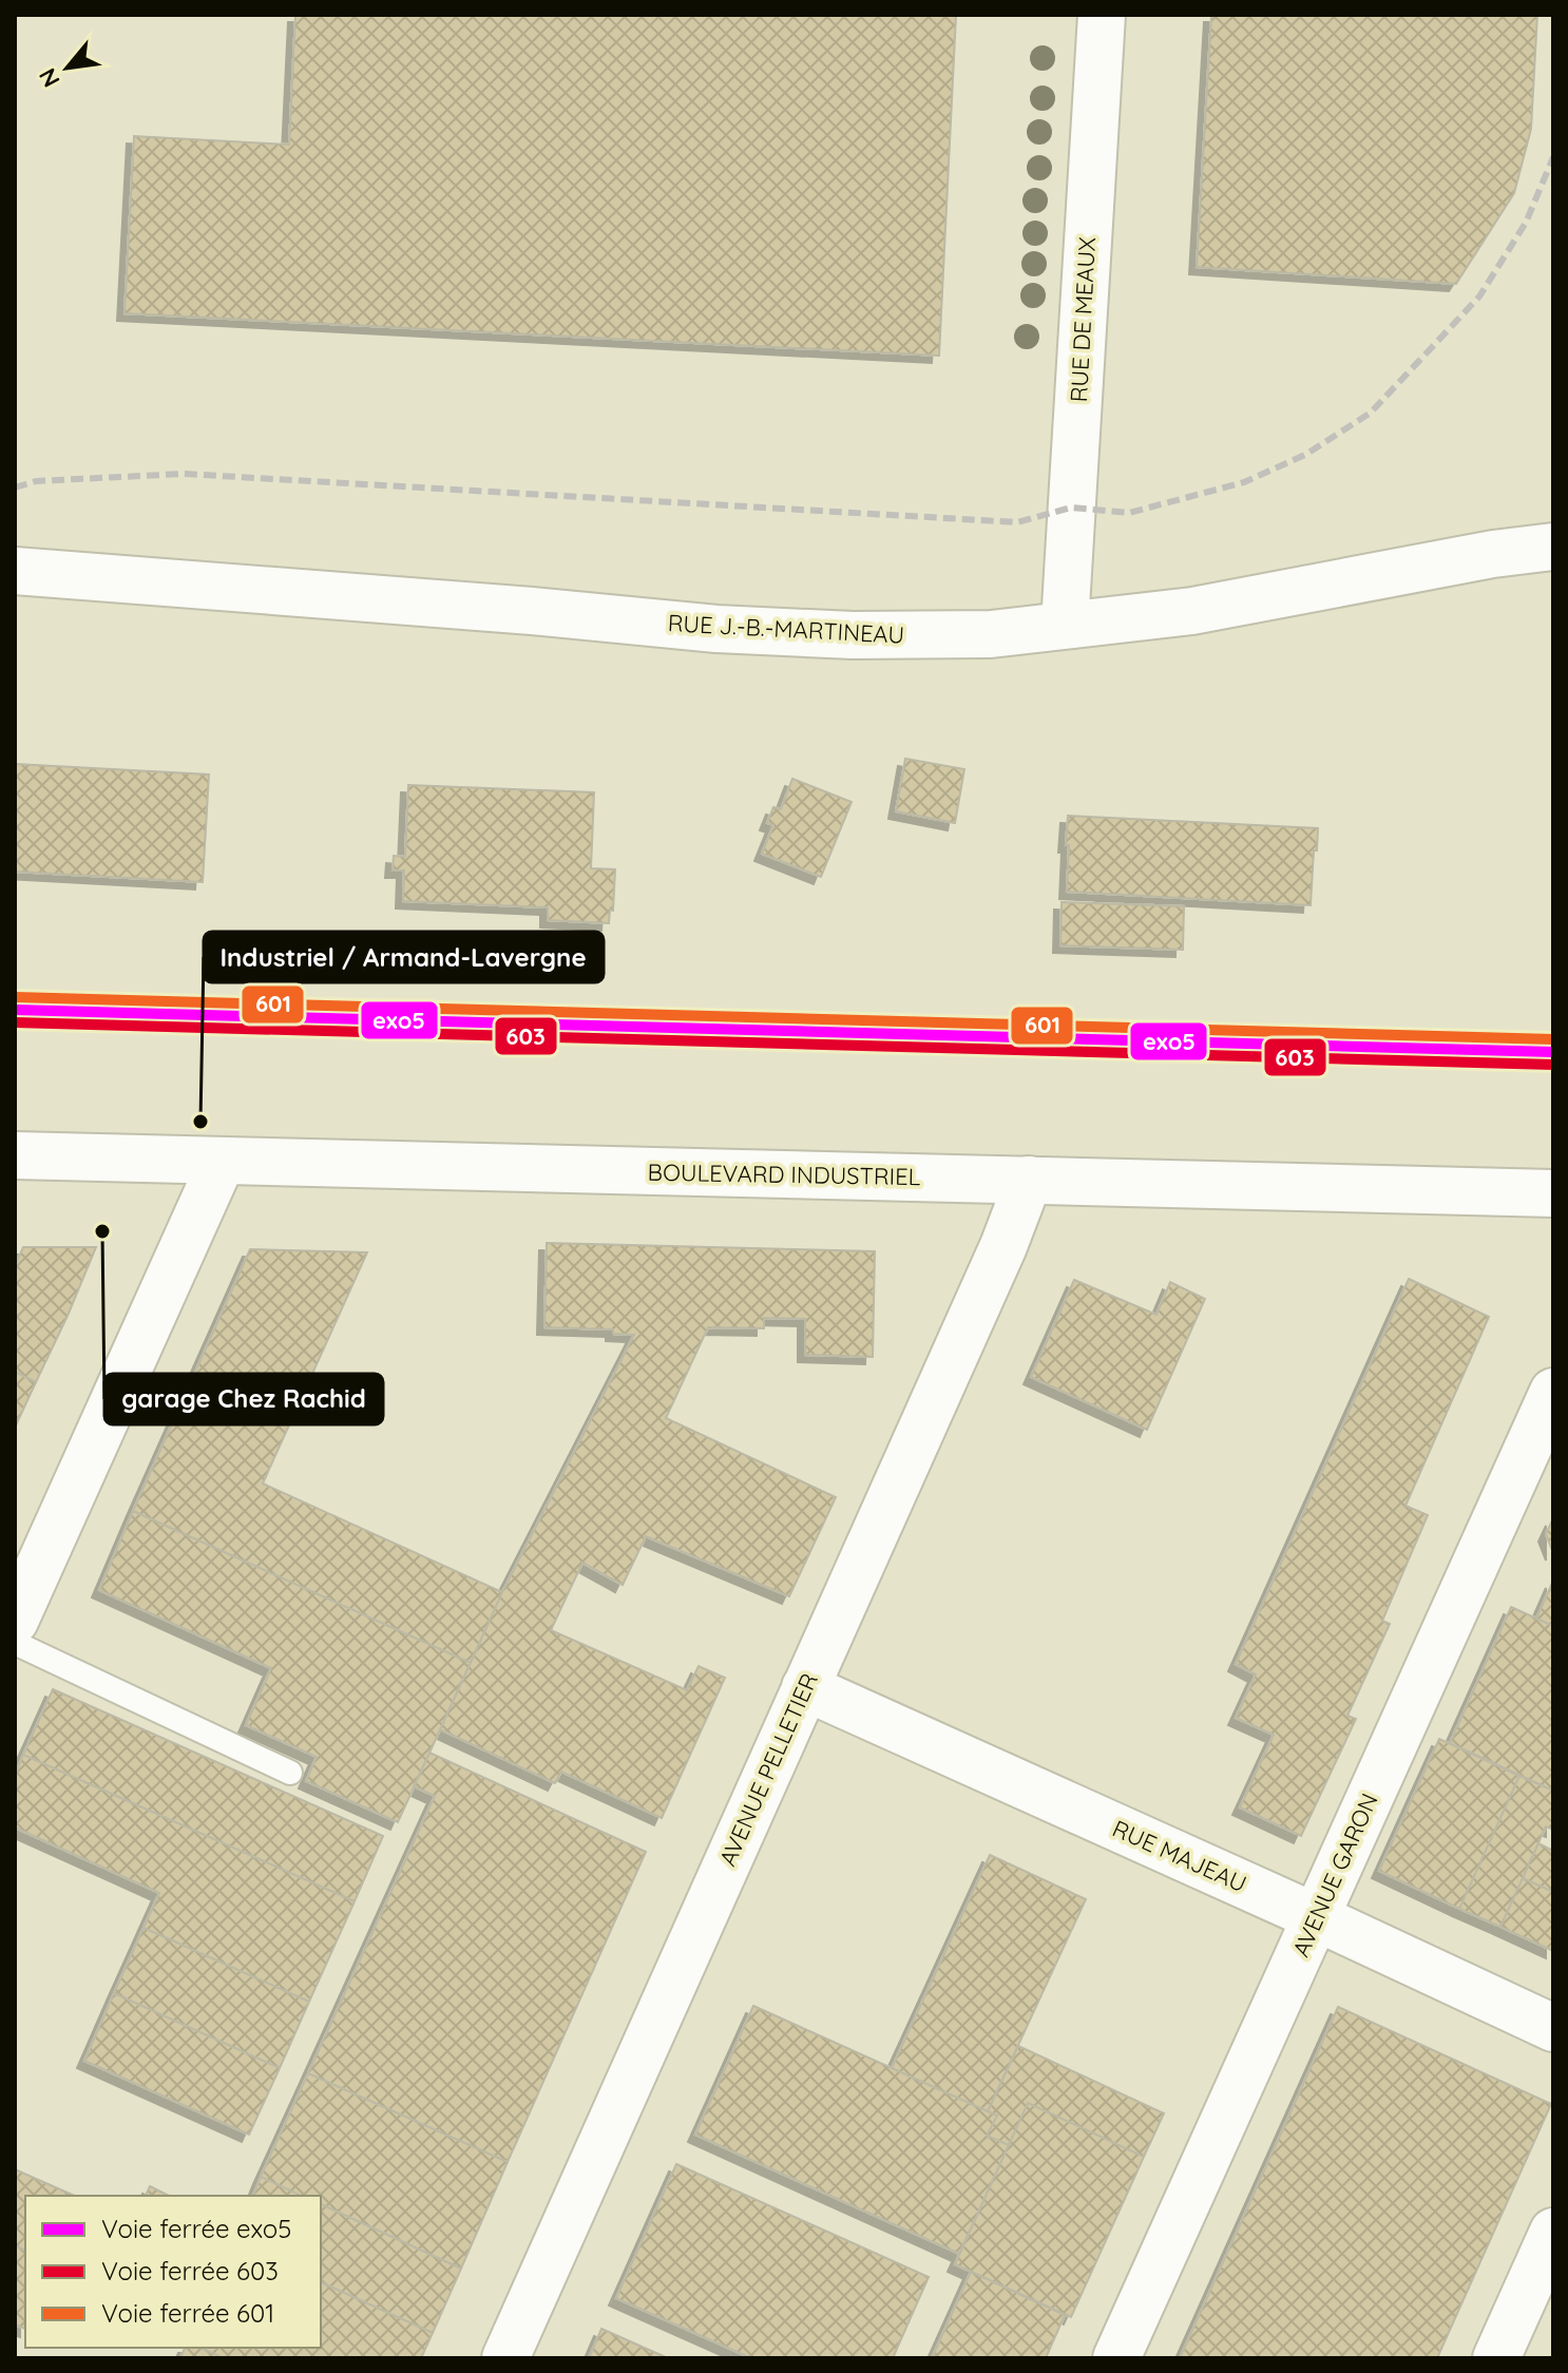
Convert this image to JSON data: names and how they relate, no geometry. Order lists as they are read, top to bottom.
{
  "streets": {
    "street": [
      "RUE DE MEAUX",
      "RUE J.-B.-MARTINEAU",
      "BOULEVARD INDUSTRIEL",
      "AVENUE PELLETIER",
      "RUE MAJEAU",
      "AVENUE GARON"
    ]
  },
  "crossings": [
    ["RUE DE MEAUX", "RUE J.-B.-MARTINEAU"],
    ["BOULEVARD INDUSTRIEL", "AVENUE PELLETIER"],
    ["AVENUE PELLETIER", "RUE MAJEAU"],
    ["RUE MAJEAU", "AVENUE GARON"]
  ],
  "places": ["Industriel / Armand-Lavergne", "garage Chez Rachid"],
  "lines": ["rail line 601", "rail line exo5", "rail line 603"],
  "legend": ["Voie ferrée exo5", "Voie ferrée 603", "Voie ferrée 601"],
  "north": "bottom left"
}
